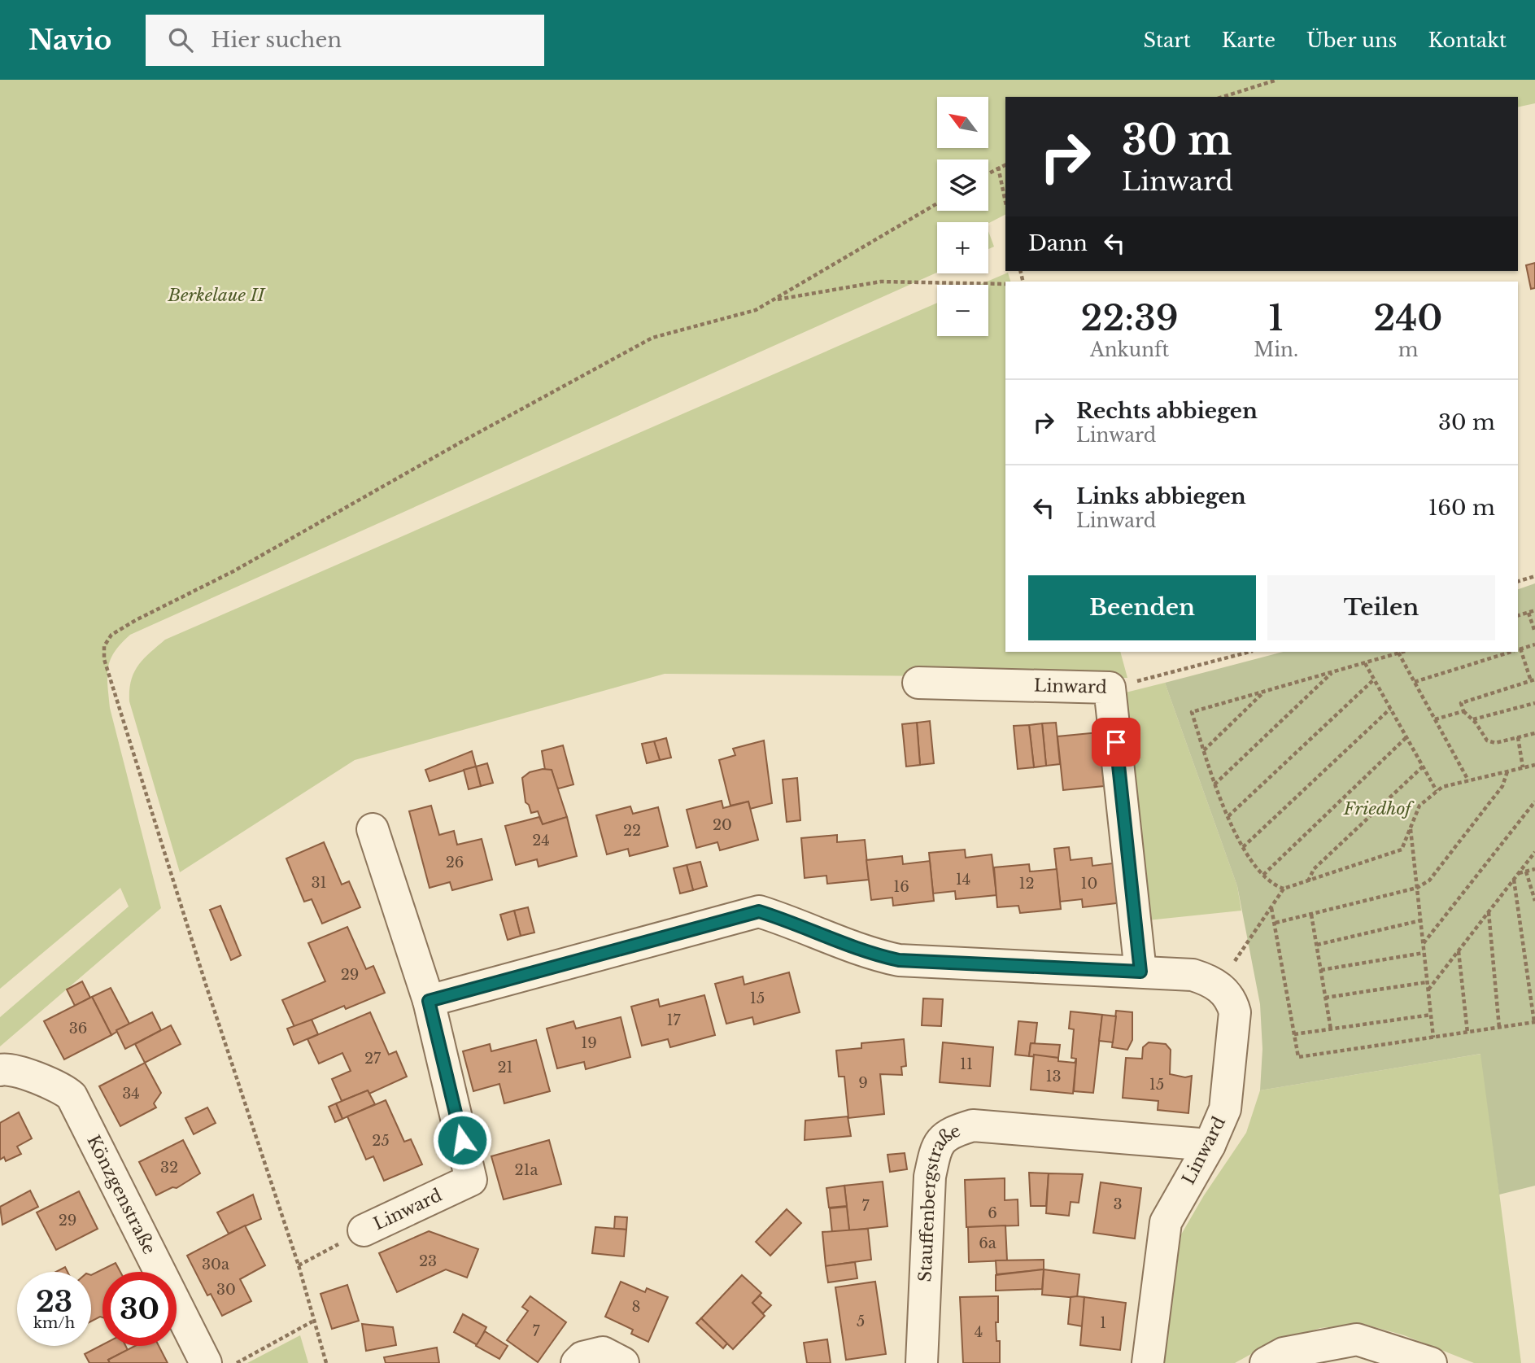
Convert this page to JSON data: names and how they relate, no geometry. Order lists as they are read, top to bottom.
{
  "streets": {
    "street": ["Linward", "Könzgenstraße", "Stauffenbergstraße"]
  },
  "crossings": [
    ["Linward", "Stauffenbergstraße"]
  ],
  "parks": ["Berkelaue II", "Friedhof"],
  "house_numbers": [
    "20",
    "22",
    "24",
    "26",
    "14",
    "31",
    "12",
    "10",
    "16",
    "29",
    "15",
    "17",
    "36",
    "19",
    "27",
    "11",
    "21",
    "13",
    "9",
    "15",
    "34",
    "25",
    "32",
    "21a",
    "3",
    "7",
    "6",
    "29",
    "6a",
    "23",
    "30a",
    "30",
    "8",
    "5",
    "1",
    "7",
    "4"
  ],
  "north": "top left",
  "page": {
    "header": "Navio",
    "search": "Hier suchen",
    "nav": [
      "Start",
      "Karte",
      "Über uns",
      "Kontakt"
    ],
    "map_buttons": ["+", "−"],
    "turn": ["30 m", "Linward"],
    "then": "Dann",
    "eta": [
      "22:39",
      "Ankunft",
      "1",
      "Min.",
      "240",
      "m"
    ],
    "list": [
      {
        "name": "Rechts abbiegen",
        "note": "Linward",
        "value": "30 m"
      },
      {
        "name": "Links abbiegen",
        "note": "Linward",
        "value": "160 m"
      }
    ],
    "buttons": ["Beenden", "Teilen"],
    "speed": "23 km/h",
    "limit": "30"
  }
}
